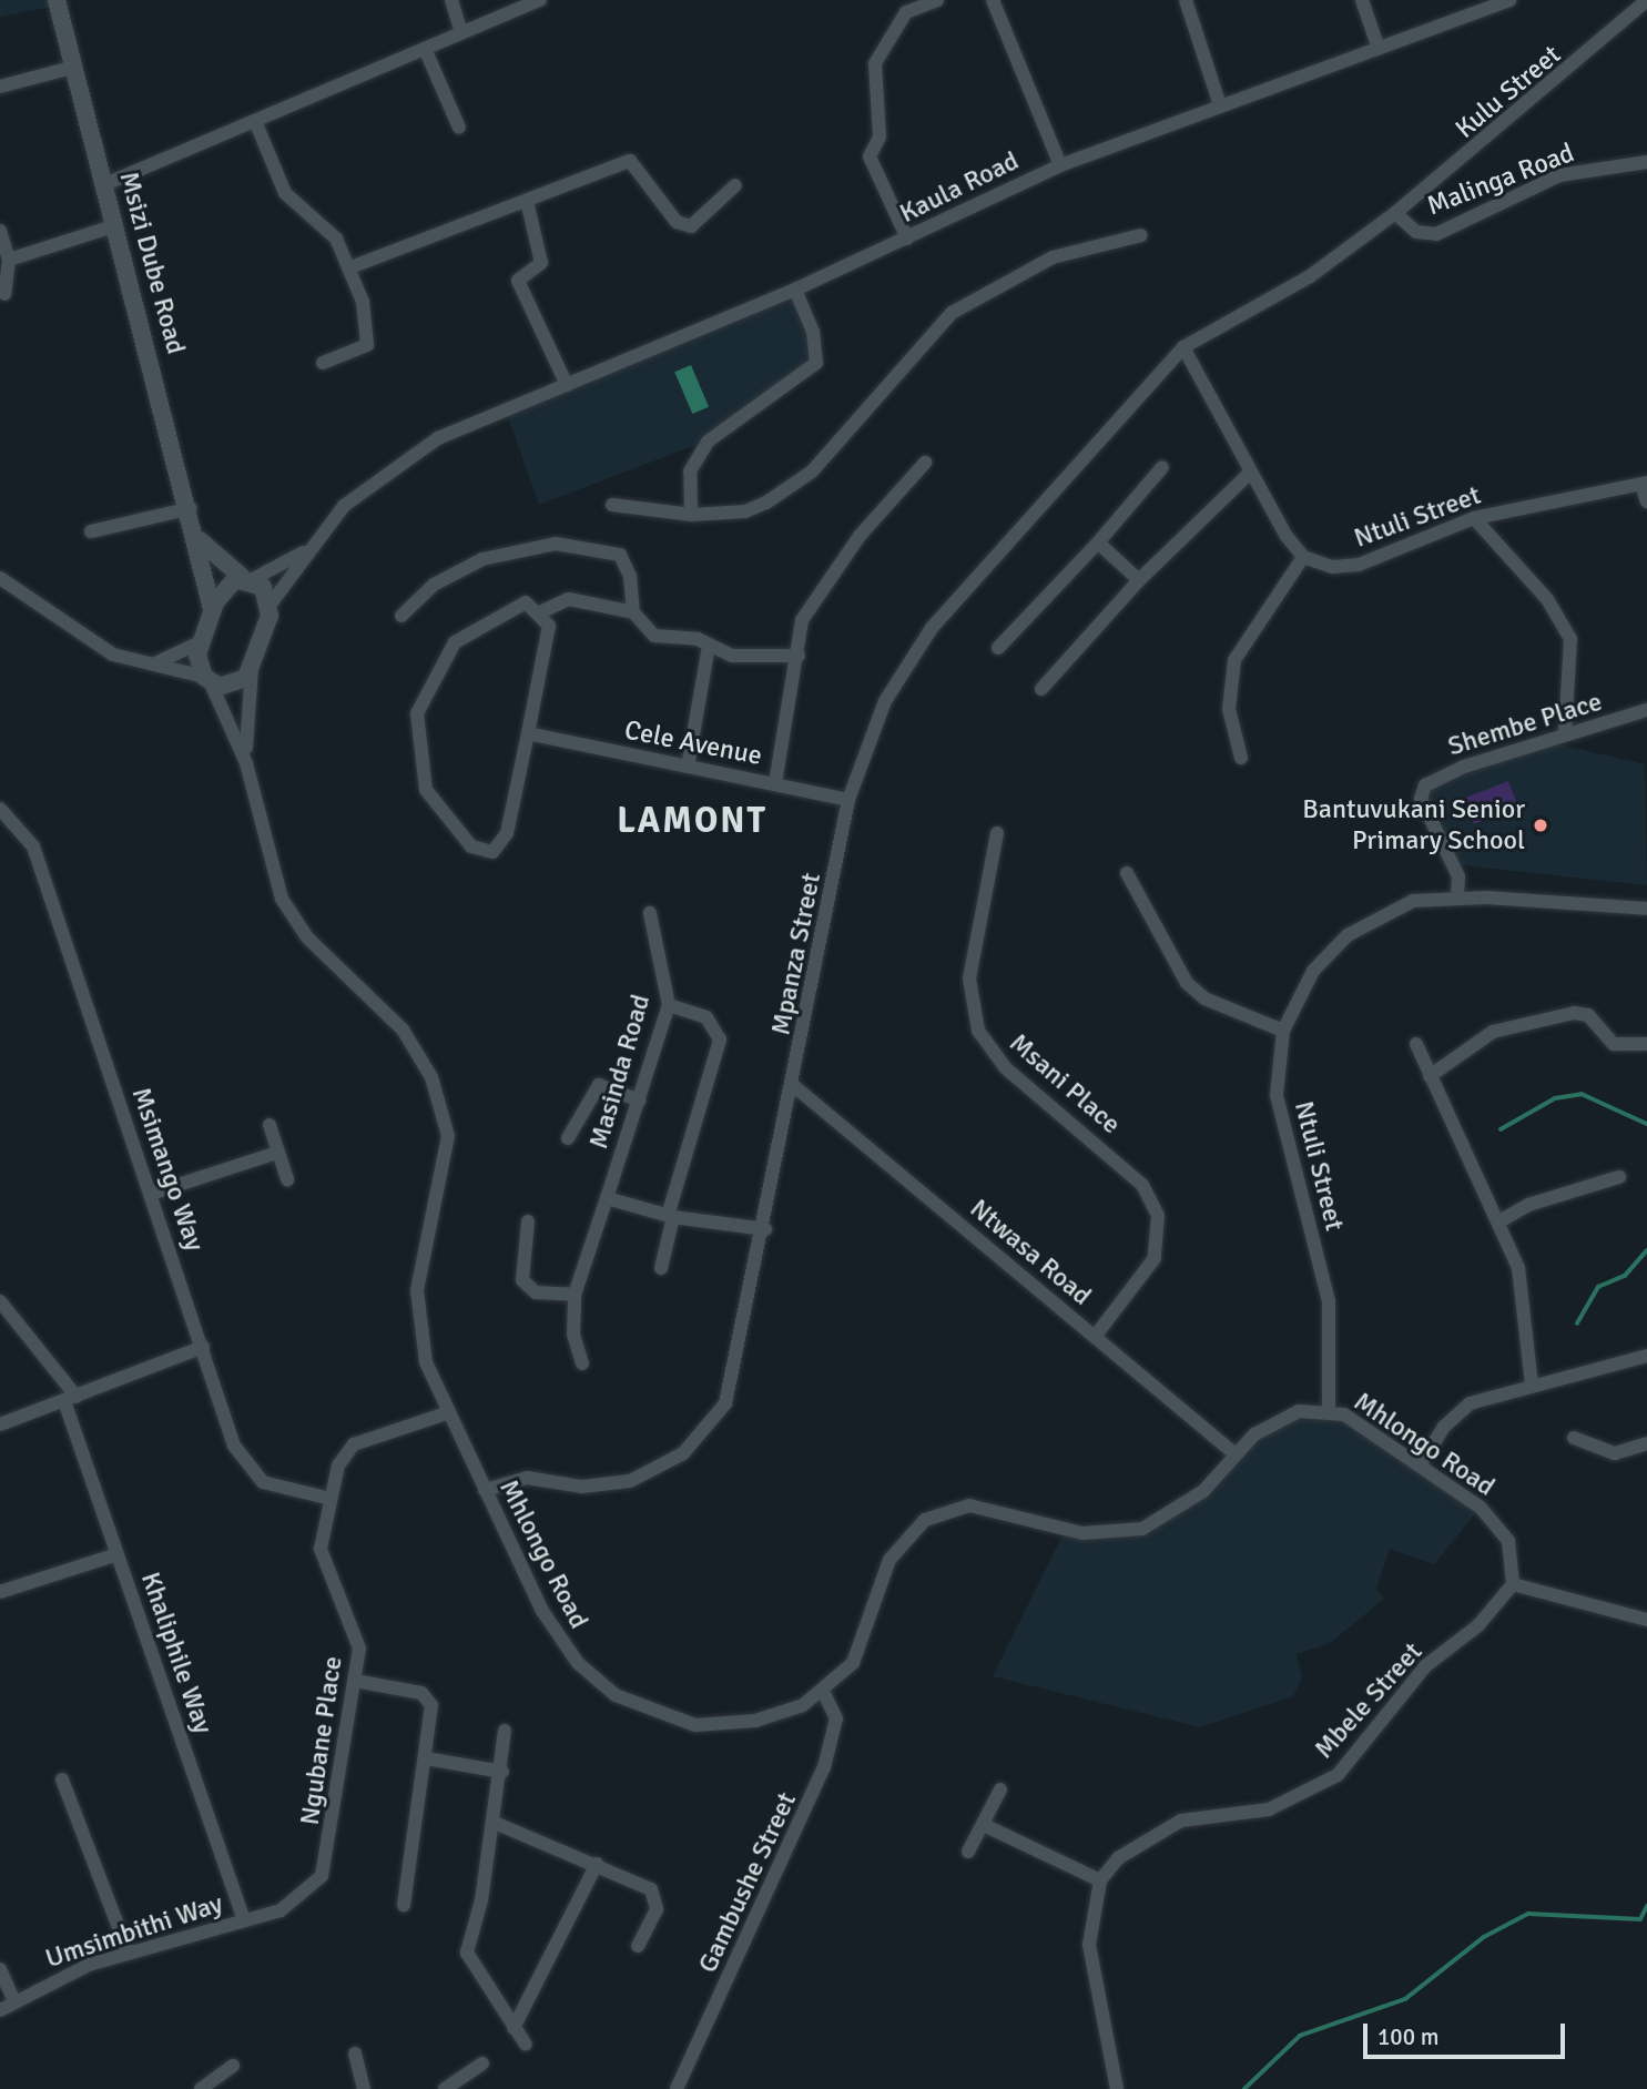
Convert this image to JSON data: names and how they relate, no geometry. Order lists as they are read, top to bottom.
{
  "streets": {
    "street": [
      "Kulu Street",
      "Malinga Road",
      "Kaula Road",
      "Msizi Dube Road",
      "Ntuli Street",
      "Shembe Place",
      "Cele Avenue",
      "Mpanza Street",
      "Masinda Road",
      "Msani Place",
      "Msimango Way",
      "Ntwasa Road",
      "Mhlongo Road",
      "Khaliphile Way",
      "Mbele Street",
      "Ngubane Place",
      "Gambushe Street",
      "Umsimbithi Way"
    ]
  },
  "crossings": [
    ["Kulu Street", "Malinga Road"],
    ["Malinga Road", "Mpanza Street"],
    ["Ntuli Street", "Shembe Place"],
    ["Ntuli Street", "Mhlongo Road"],
    ["Cele Avenue", "Mpanza Street"],
    ["Mpanza Street", "Ntwasa Road"],
    ["Mpanza Street", "Mhlongo Road"],
    ["Msani Place", "Ntwasa Road"],
    ["Msimango Way", "Ngubane Place"],
    ["Ntwasa Road", "Mhlongo Road"],
    ["Mhlongo Road", "Mbele Street"],
    ["Mhlongo Road", "Ngubane Place"],
    ["Mhlongo Road", "Gambushe Street"],
    ["Khaliphile Way", "Ngubane Place"],
    ["Khaliphile Way", "Umsimbithi Way"],
    ["Ngubane Place", "Umsimbithi Way"]
  ],
  "districts": ["LAMONT"],
  "places": ["Bantuvukani Senior Primary School"],
  "scale_bar": "100 m"
}
